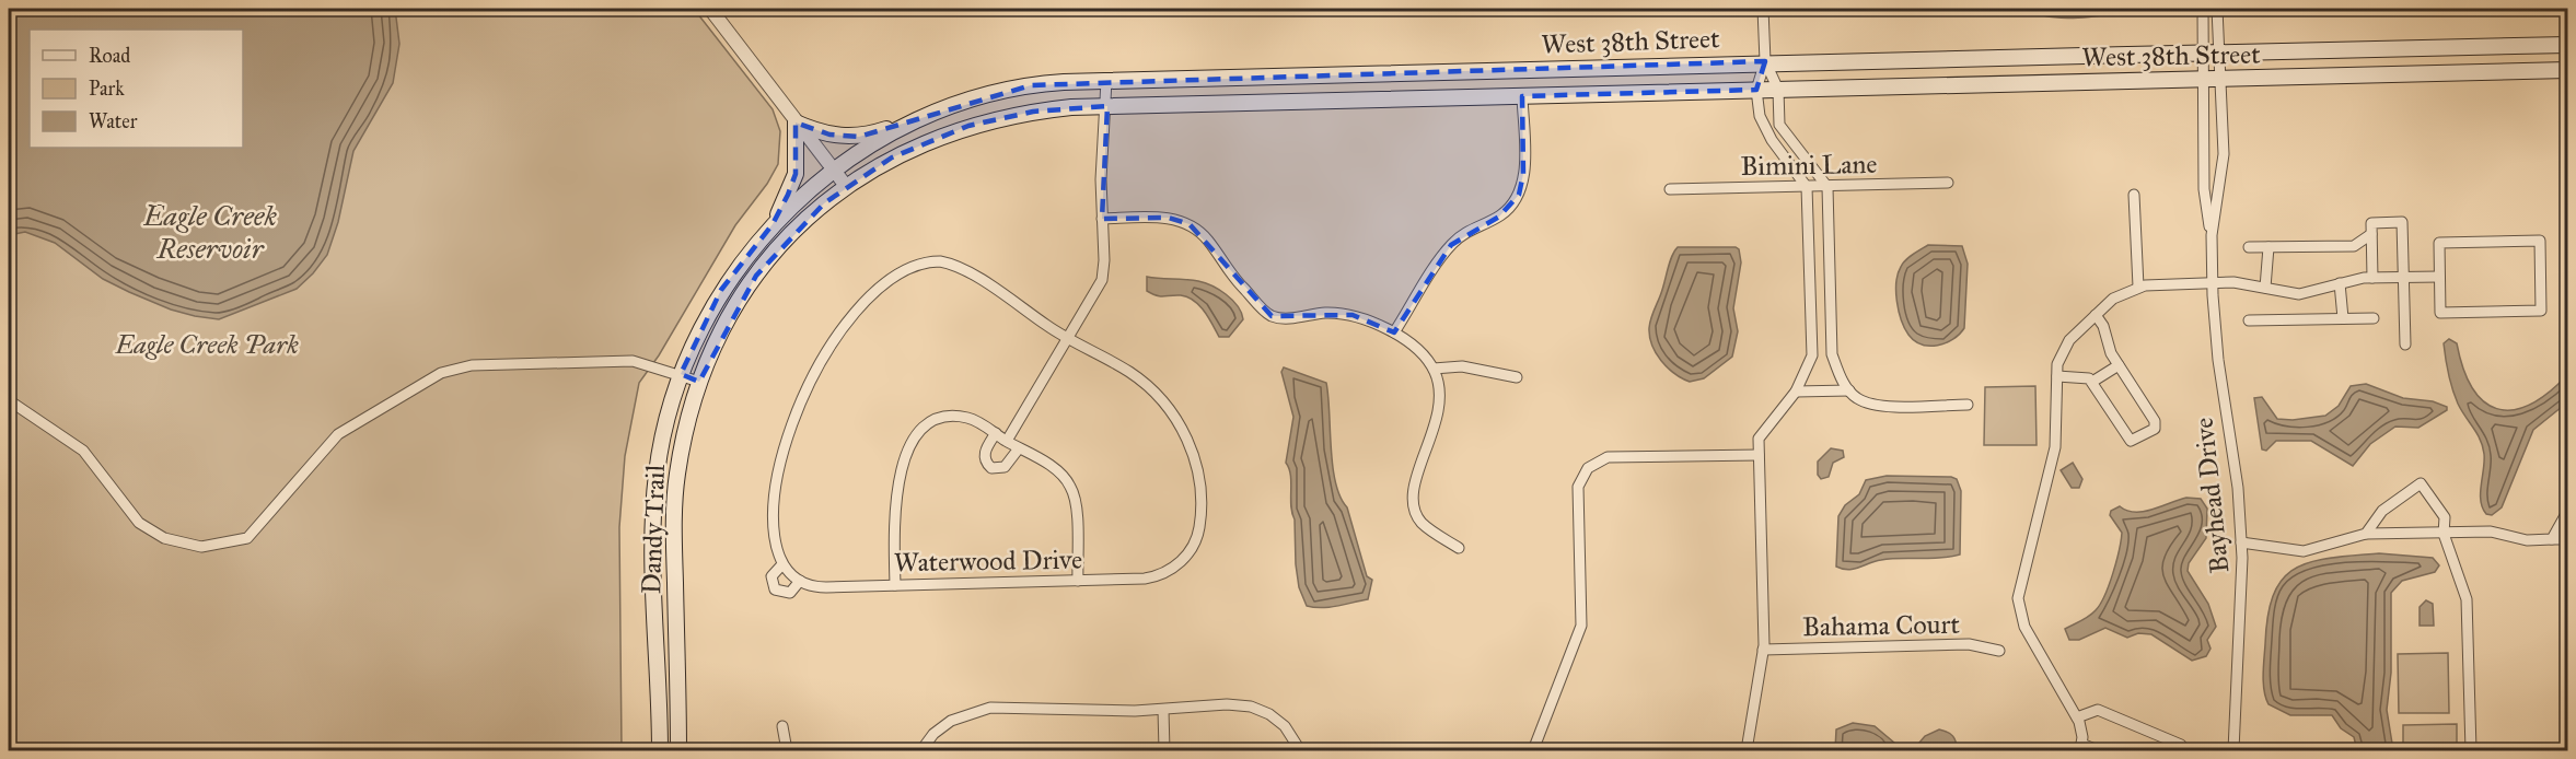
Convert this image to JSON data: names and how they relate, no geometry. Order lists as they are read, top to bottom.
{
  "streets": {
    "main road": ["West 38th Street", "Dandy Trail"],
    "street": [
      "Bimini Lane",
      "Bayhead Drive",
      "Waterwood Drive",
      "Bahama Court"
    ]
  },
  "crossings": [
    ["West 38th Street", "Bayhead Drive"],
    ["West 38th Street", "Dandy Trail"]
  ],
  "water": ["Eagle Creek Reservoir"],
  "parks": ["Eagle Creek Park"],
  "legend": ["Road", "Park", "Water"]
}
